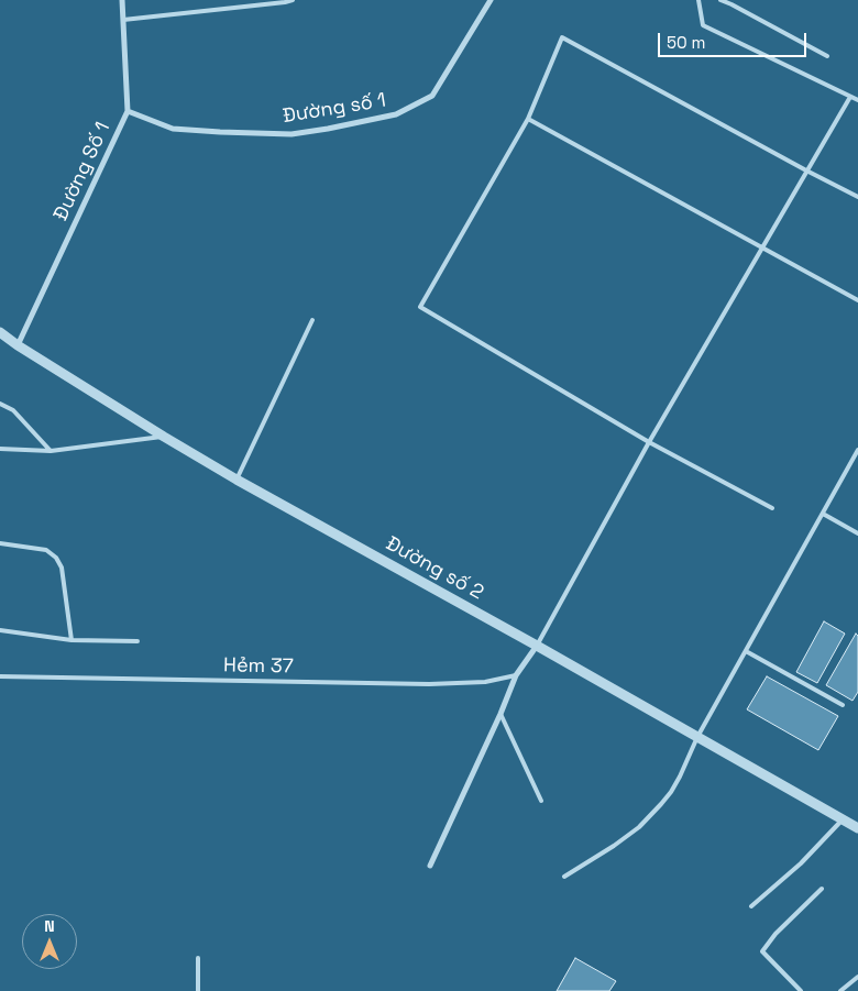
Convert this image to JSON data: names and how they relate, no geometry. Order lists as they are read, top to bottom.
{
  "streets": {
    "street": ["Đường số 1", "Đường Số 1", "Đường số 2"],
    "lane": ["Hẻm 37"]
  },
  "crossings": [
    ["Đường số 1", "Đường Số 1"],
    ["Đường Số 1", "Đường số 2"]
  ],
  "scale_bar": "50 m",
  "north": "top"
}
